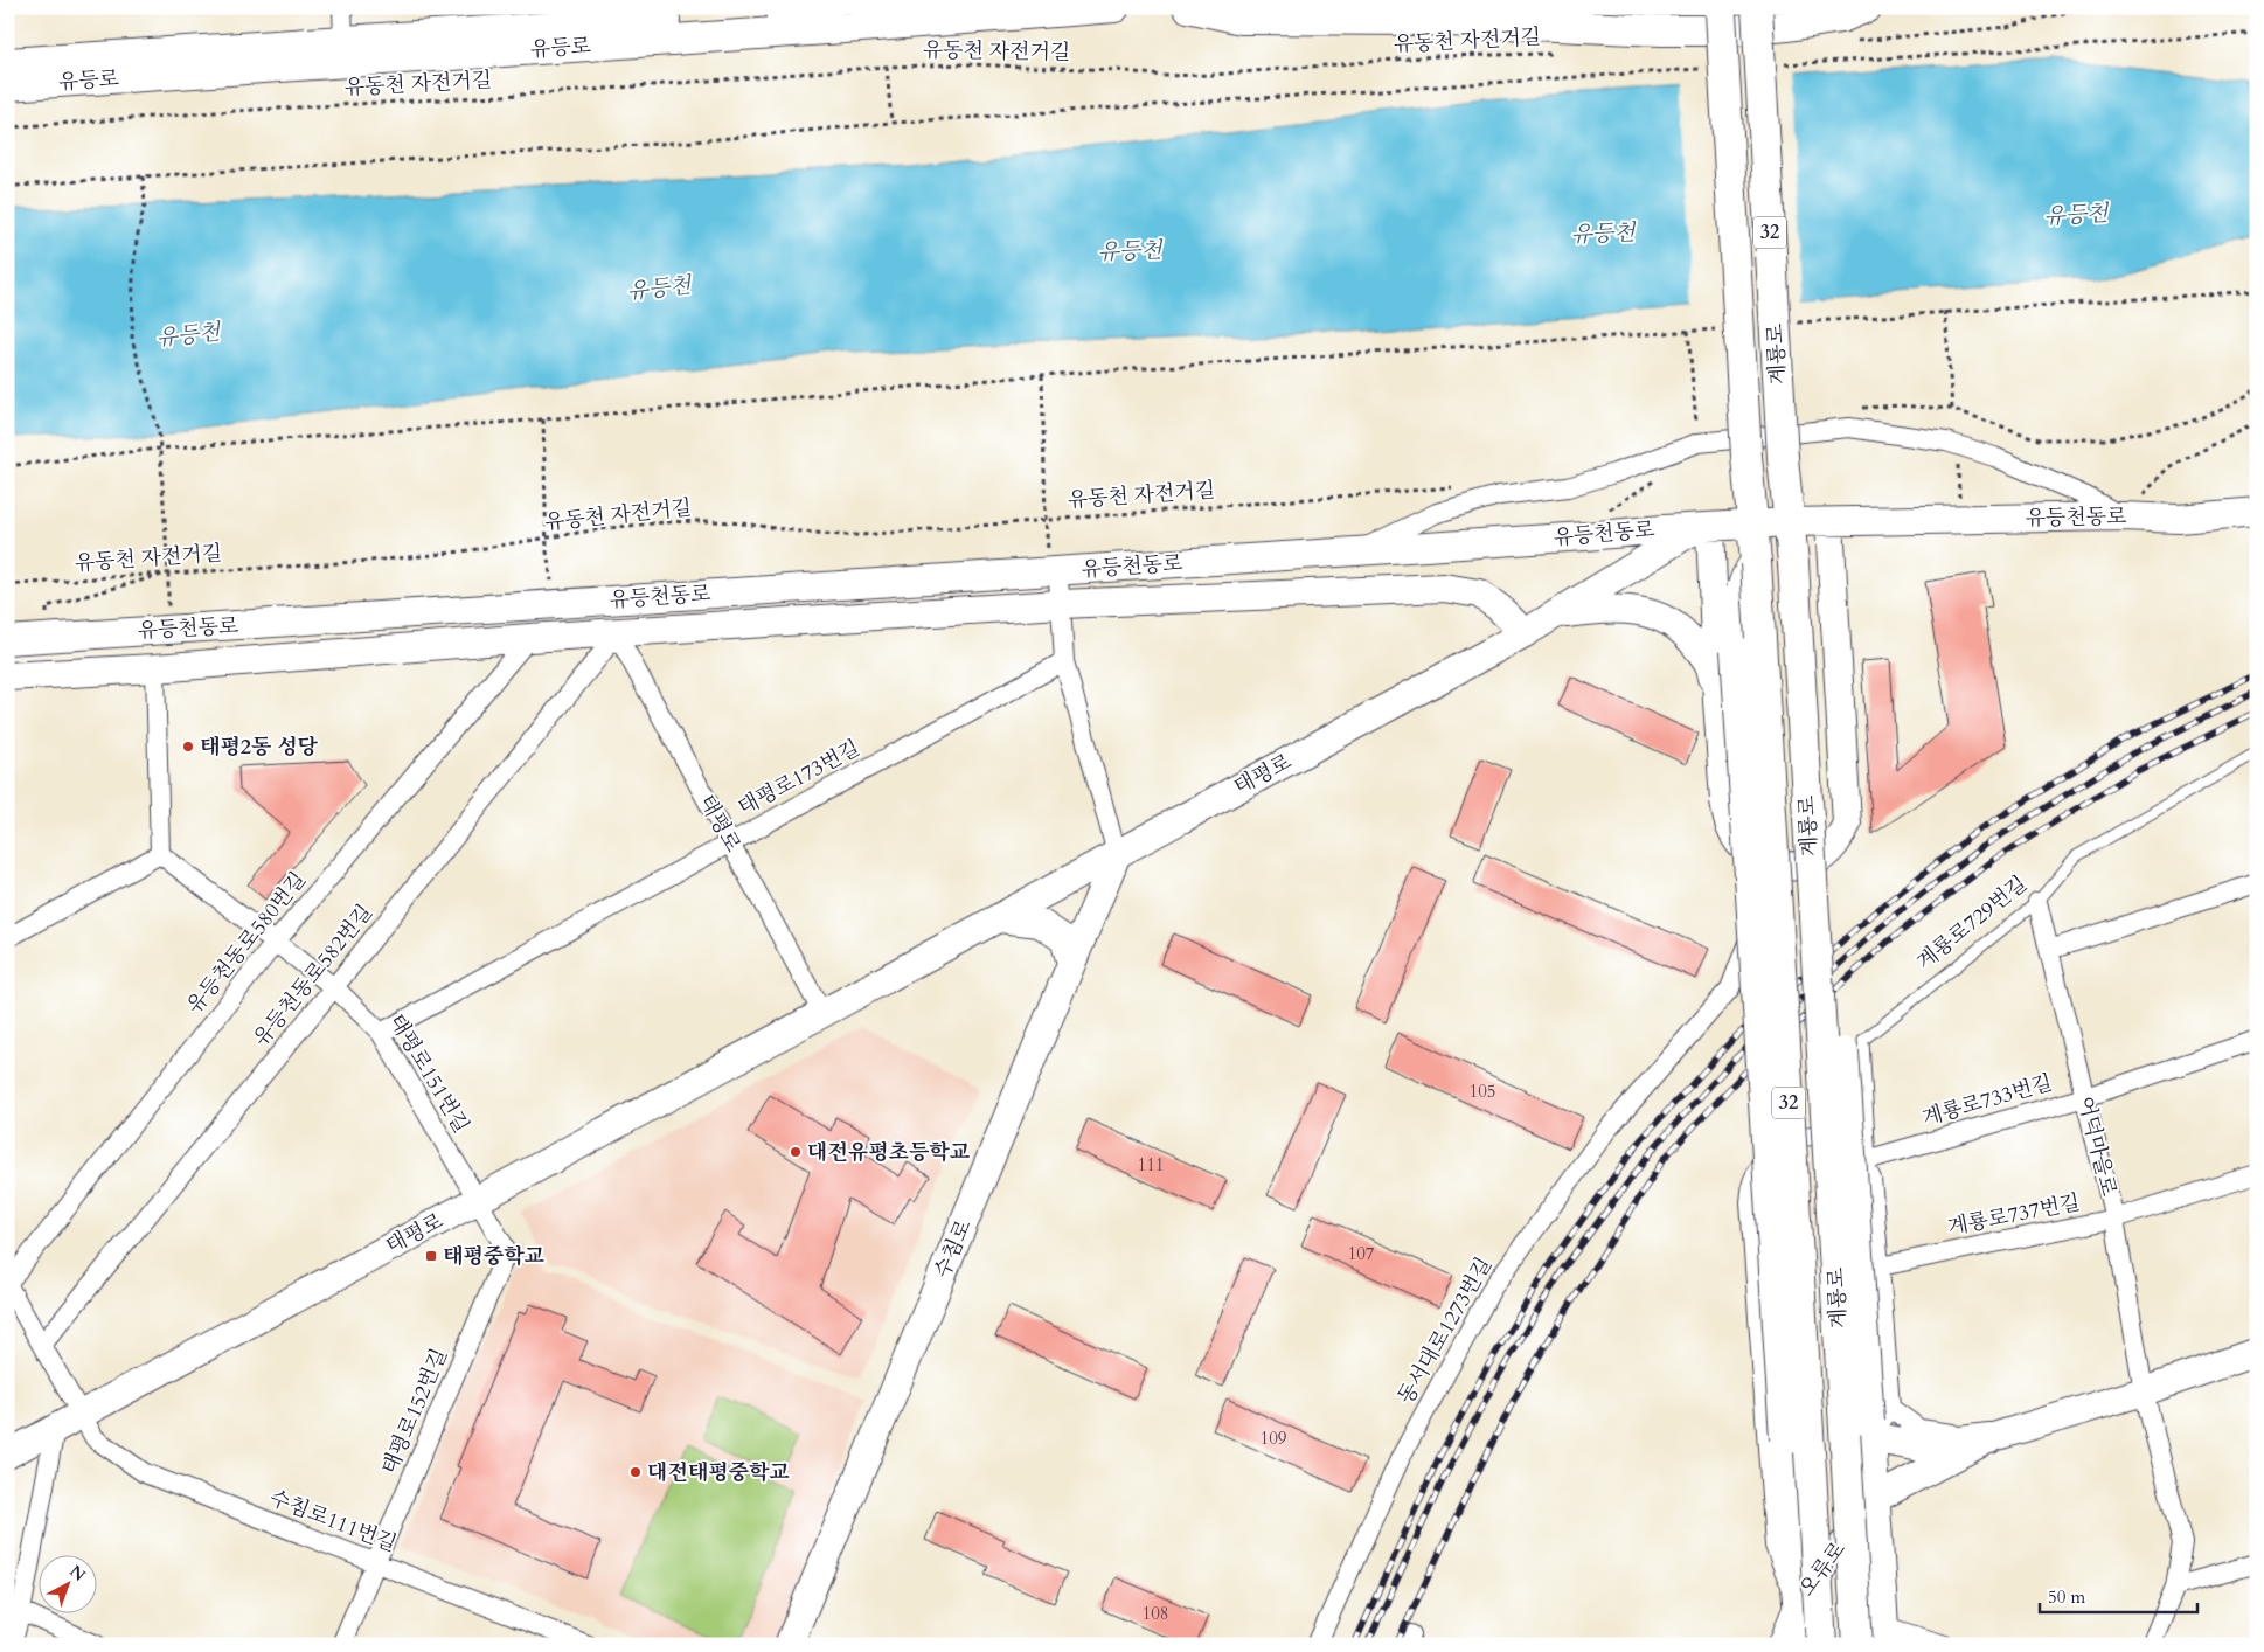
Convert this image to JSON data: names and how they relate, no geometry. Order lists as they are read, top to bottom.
{
  "streets": {
    "main road": [
      "유등로",
      "32",
      "계룡로",
      "유등천동로",
      "태평로",
      "수침로"
    ],
    "street": [
      "태평로173번길",
      "유등천동로580번길",
      "유등천동로582번길",
      "태평로151번길",
      "계룡로733번길",
      "어덕마을로",
      "계룡로737번길",
      "동서대로1273번길",
      "태평로152번길",
      "수침로111번길",
      "오류로"
    ],
    "lane": ["계룡로729번길"],
    "path": ["유동천 자전거길"]
  },
  "crossings": [
    ["계룡로", "유등천동로"],
    ["유등천동로", "태평로"],
    ["유등천동로", "유등천동로580번길"],
    ["유등천동로", "유등천동로582번길"],
    ["유등천동로", "태평로151번길"],
    ["태평로", "태평로173번길"],
    ["태평로", "유등천동로582번길"],
    ["태평로", "태평로151번길"],
    ["태평로", "수침로"],
    ["태평로", "태평로152번길"],
    ["태평로", "수침로111번길"],
    ["태평로173번길", "태평로151번길"],
    ["계룡로729번길", "계룡로733번길"],
    ["계룡로729번길", "어덕마을로"],
    ["유등천동로580번길", "태평로151번길"],
    ["유등천동로580번길", "수침로111번길"],
    ["유등천동로582번길", "태평로151번길"],
    ["유등천동로582번길", "수침로111번길"],
    ["태평로151번길", "태평로152번길"],
    ["계룡로733번길", "어덕마을로"],
    ["어덕마을로", "계룡로737번길"],
    ["태평로152번길", "수침로111번길"]
  ],
  "water": ["유등천"],
  "places": {
    "other": ["태평2동 성당", "대전유평초등학교", "대전태평중학교"],
    "transit": ["태평중학교"]
  },
  "house_numbers": [
    "105",
    "111",
    "107",
    "109",
    "108"
  ],
  "scale_bar": "50 m",
  "north": "top right"
}
